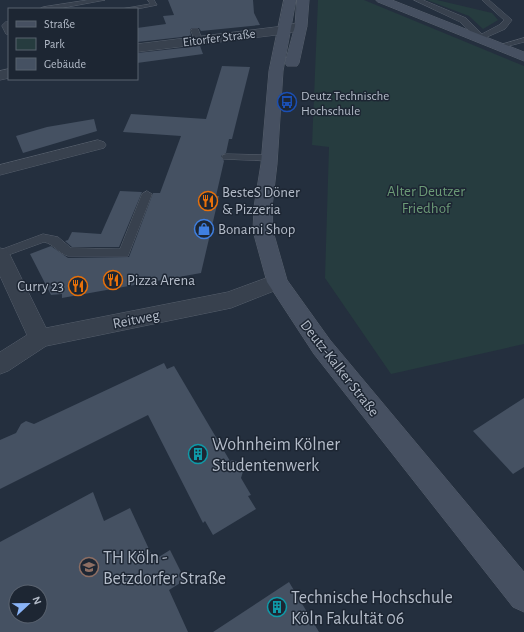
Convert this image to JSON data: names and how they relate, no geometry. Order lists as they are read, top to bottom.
{
  "streets": {
    "main road": ["Deutz-Kalker Straße"],
    "street": ["Eitorfer Straße", "Reitweg"]
  },
  "crossings": [
    ["Eitorfer Straße", "Deutz-Kalker Straße"],
    ["Reitweg", "Deutz-Kalker Straße"]
  ],
  "parks": ["Alter Deutzer Friedhof"],
  "places": {
    "bus stop": ["Deutz Technische Hochschule"],
    "restaurant": ["BesteS Döner & Pizzeria", "Pizza Arena", "Curry 23"],
    "shop": ["Bonami Shop"],
    "building": ["Wohnheim Kölner Studentenwerk", "Technische Hochschule Köln Fakultät 06"],
    "school or university": ["TH Köln - Betzdorfer Straße"]
  },
  "legend": ["Straße", "Park", "Gebäude"],
  "north": "right"
}
